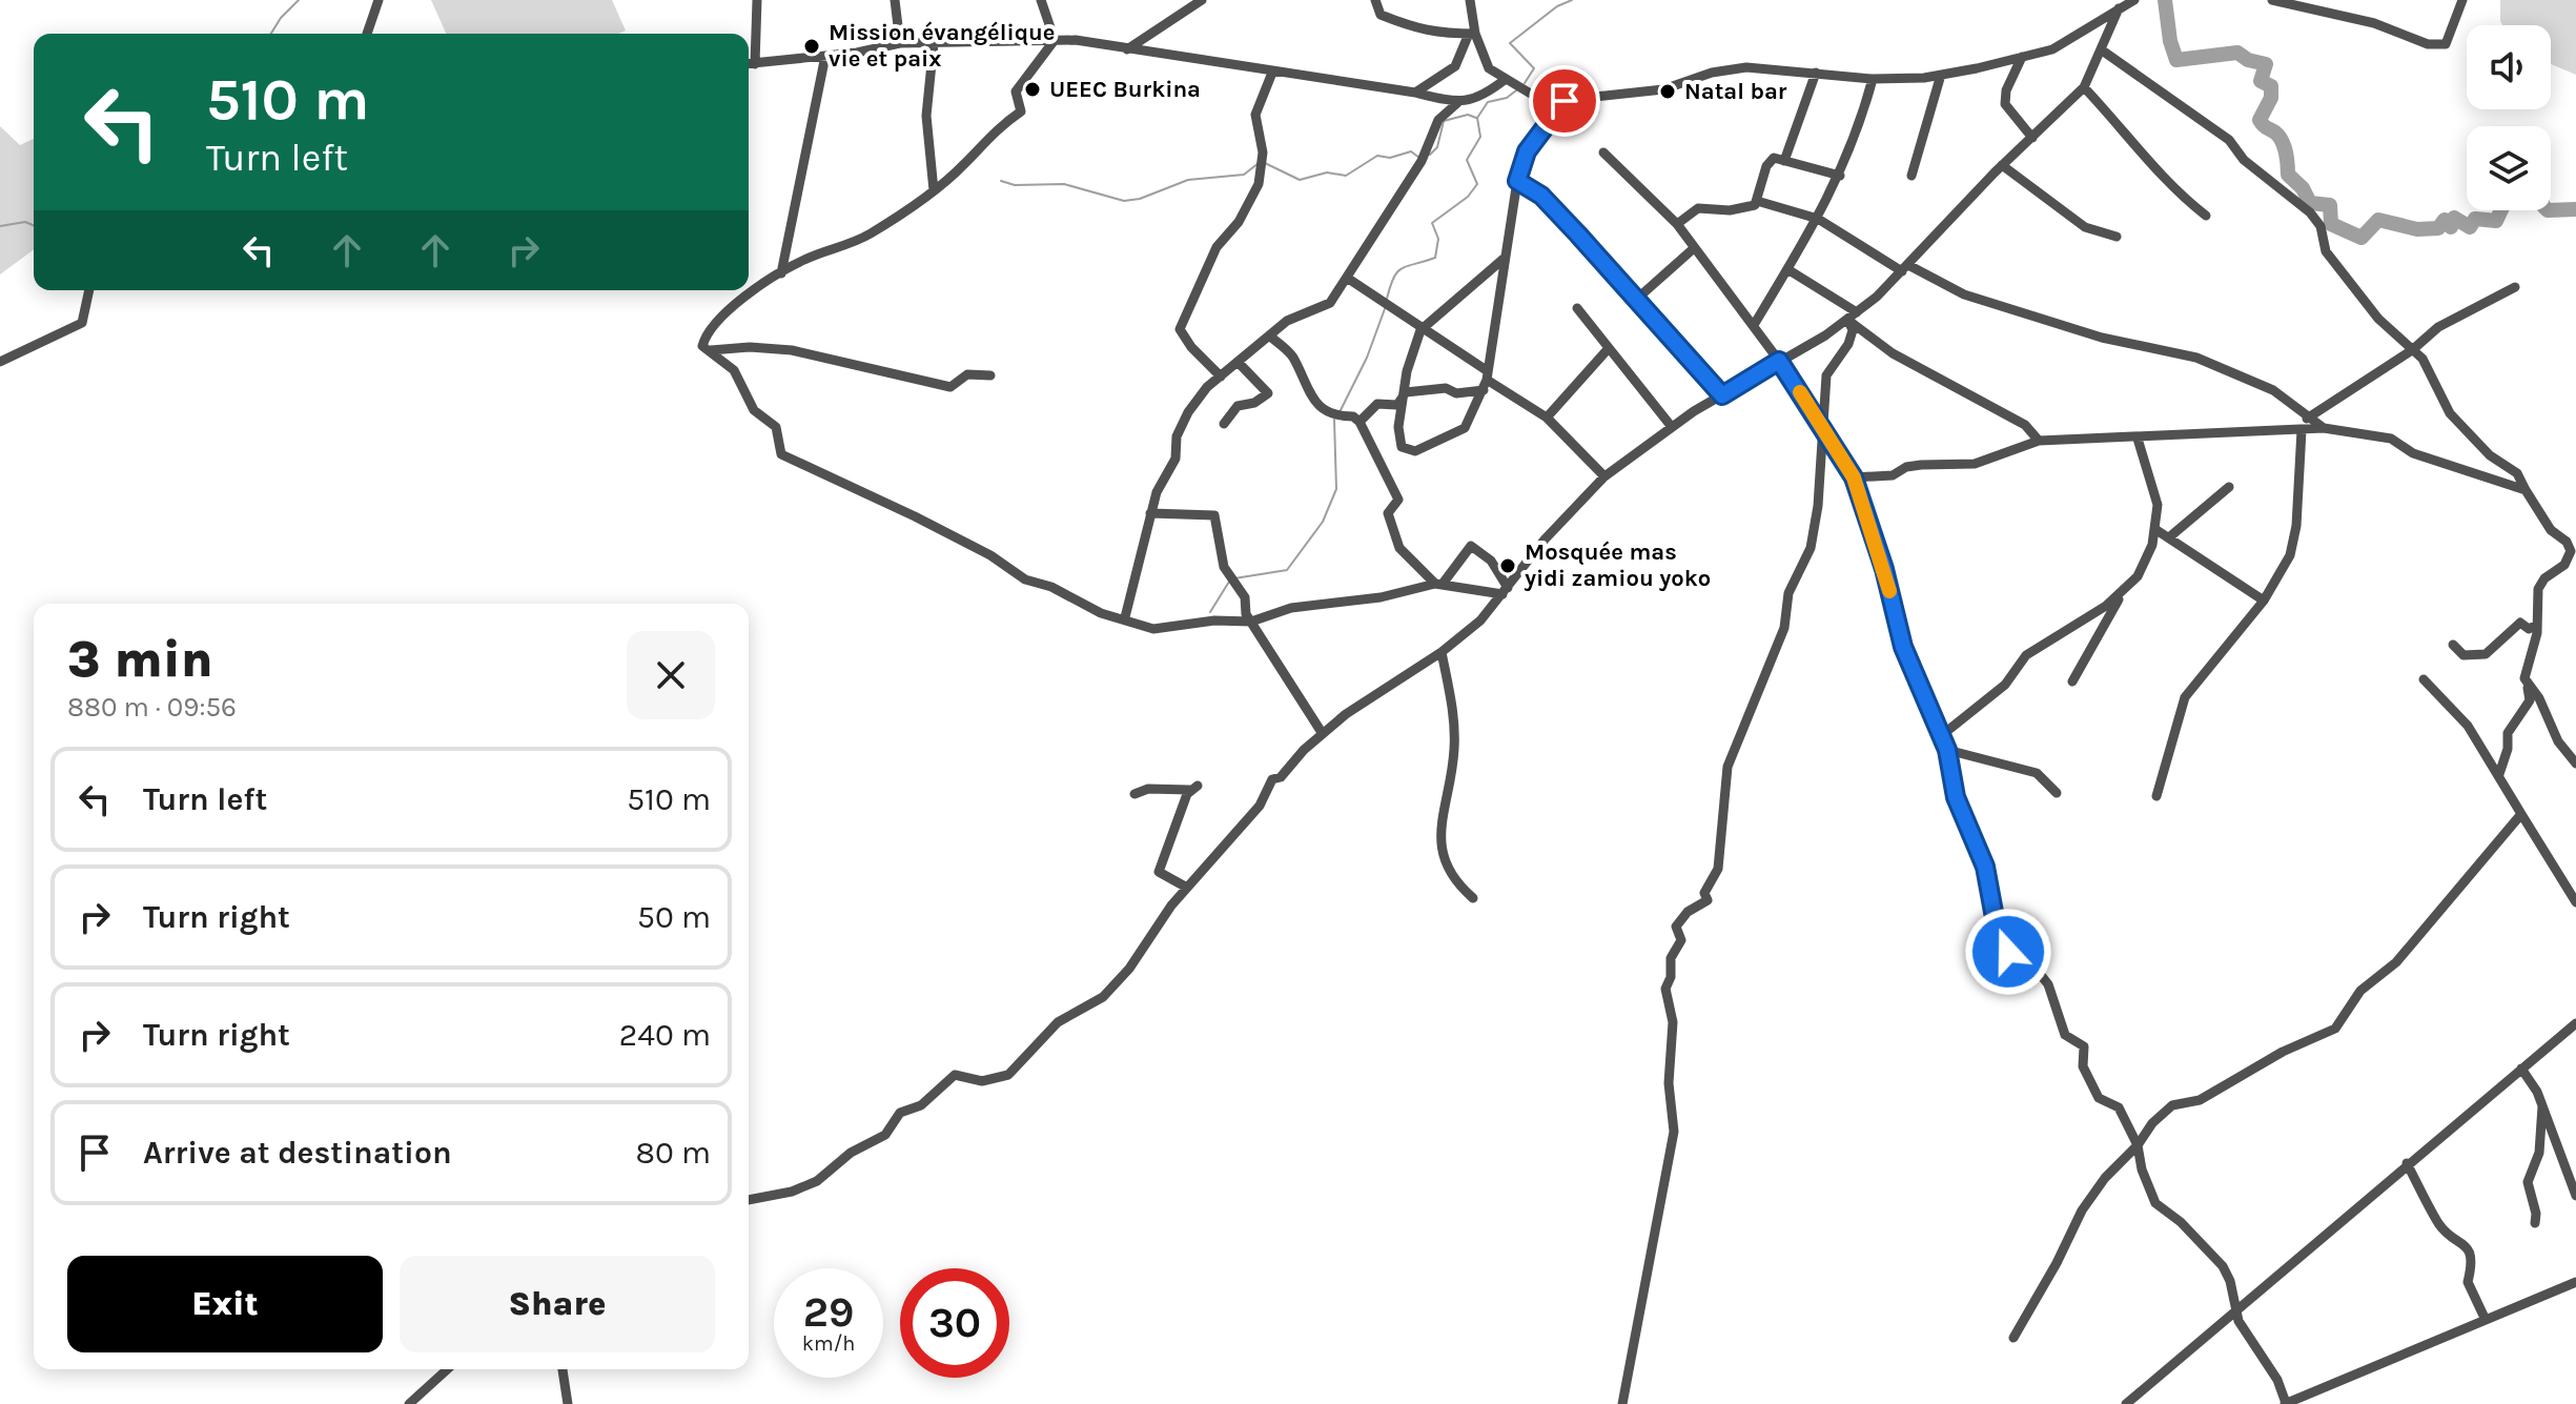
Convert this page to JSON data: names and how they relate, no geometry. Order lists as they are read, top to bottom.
{
  "places": [
    "Mission évangélique vie et paix",
    "UEEC Burkina",
    "Natal bar",
    "Mosquée mas yidi zamiou yoko"
  ],
  "page": {
    "turn": ["510 m", "Turn left"],
    "heading": ["3 min", "880 m · 09:56"],
    "list": [
      {
        "name": "Turn left",
        "value": "510 m"
      },
      {
        "name": "Turn right",
        "value": "50 m"
      },
      {
        "name": "Turn right",
        "value": "240 m"
      },
      {
        "name": "Arrive at destination",
        "value": "80 m"
      }
    ],
    "buttons": ["Exit", "Share"],
    "speed": "29 km/h",
    "limit": "30"
  }
}
